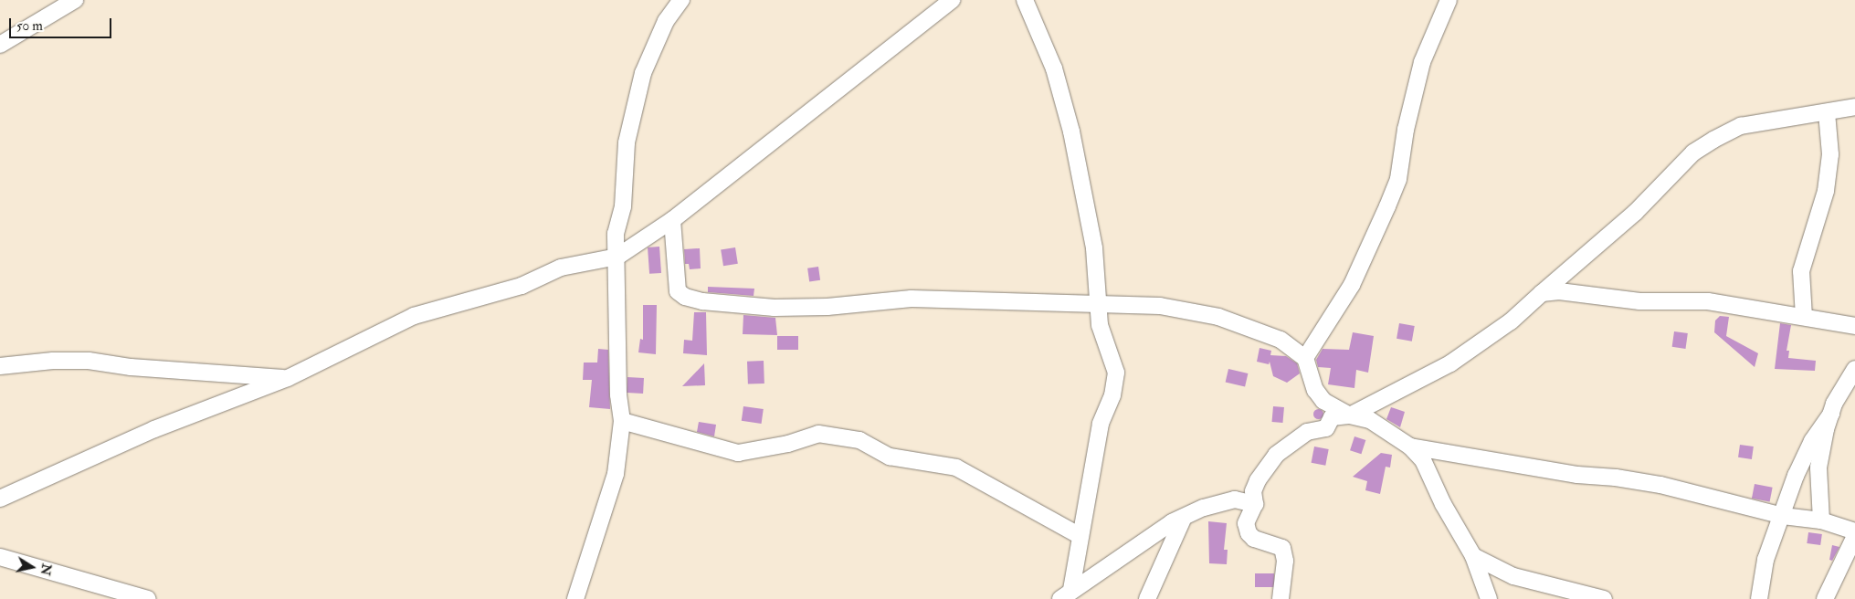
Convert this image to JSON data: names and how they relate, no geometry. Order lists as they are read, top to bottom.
{
  "scale_bar": "50 m",
  "north": "right"
}
